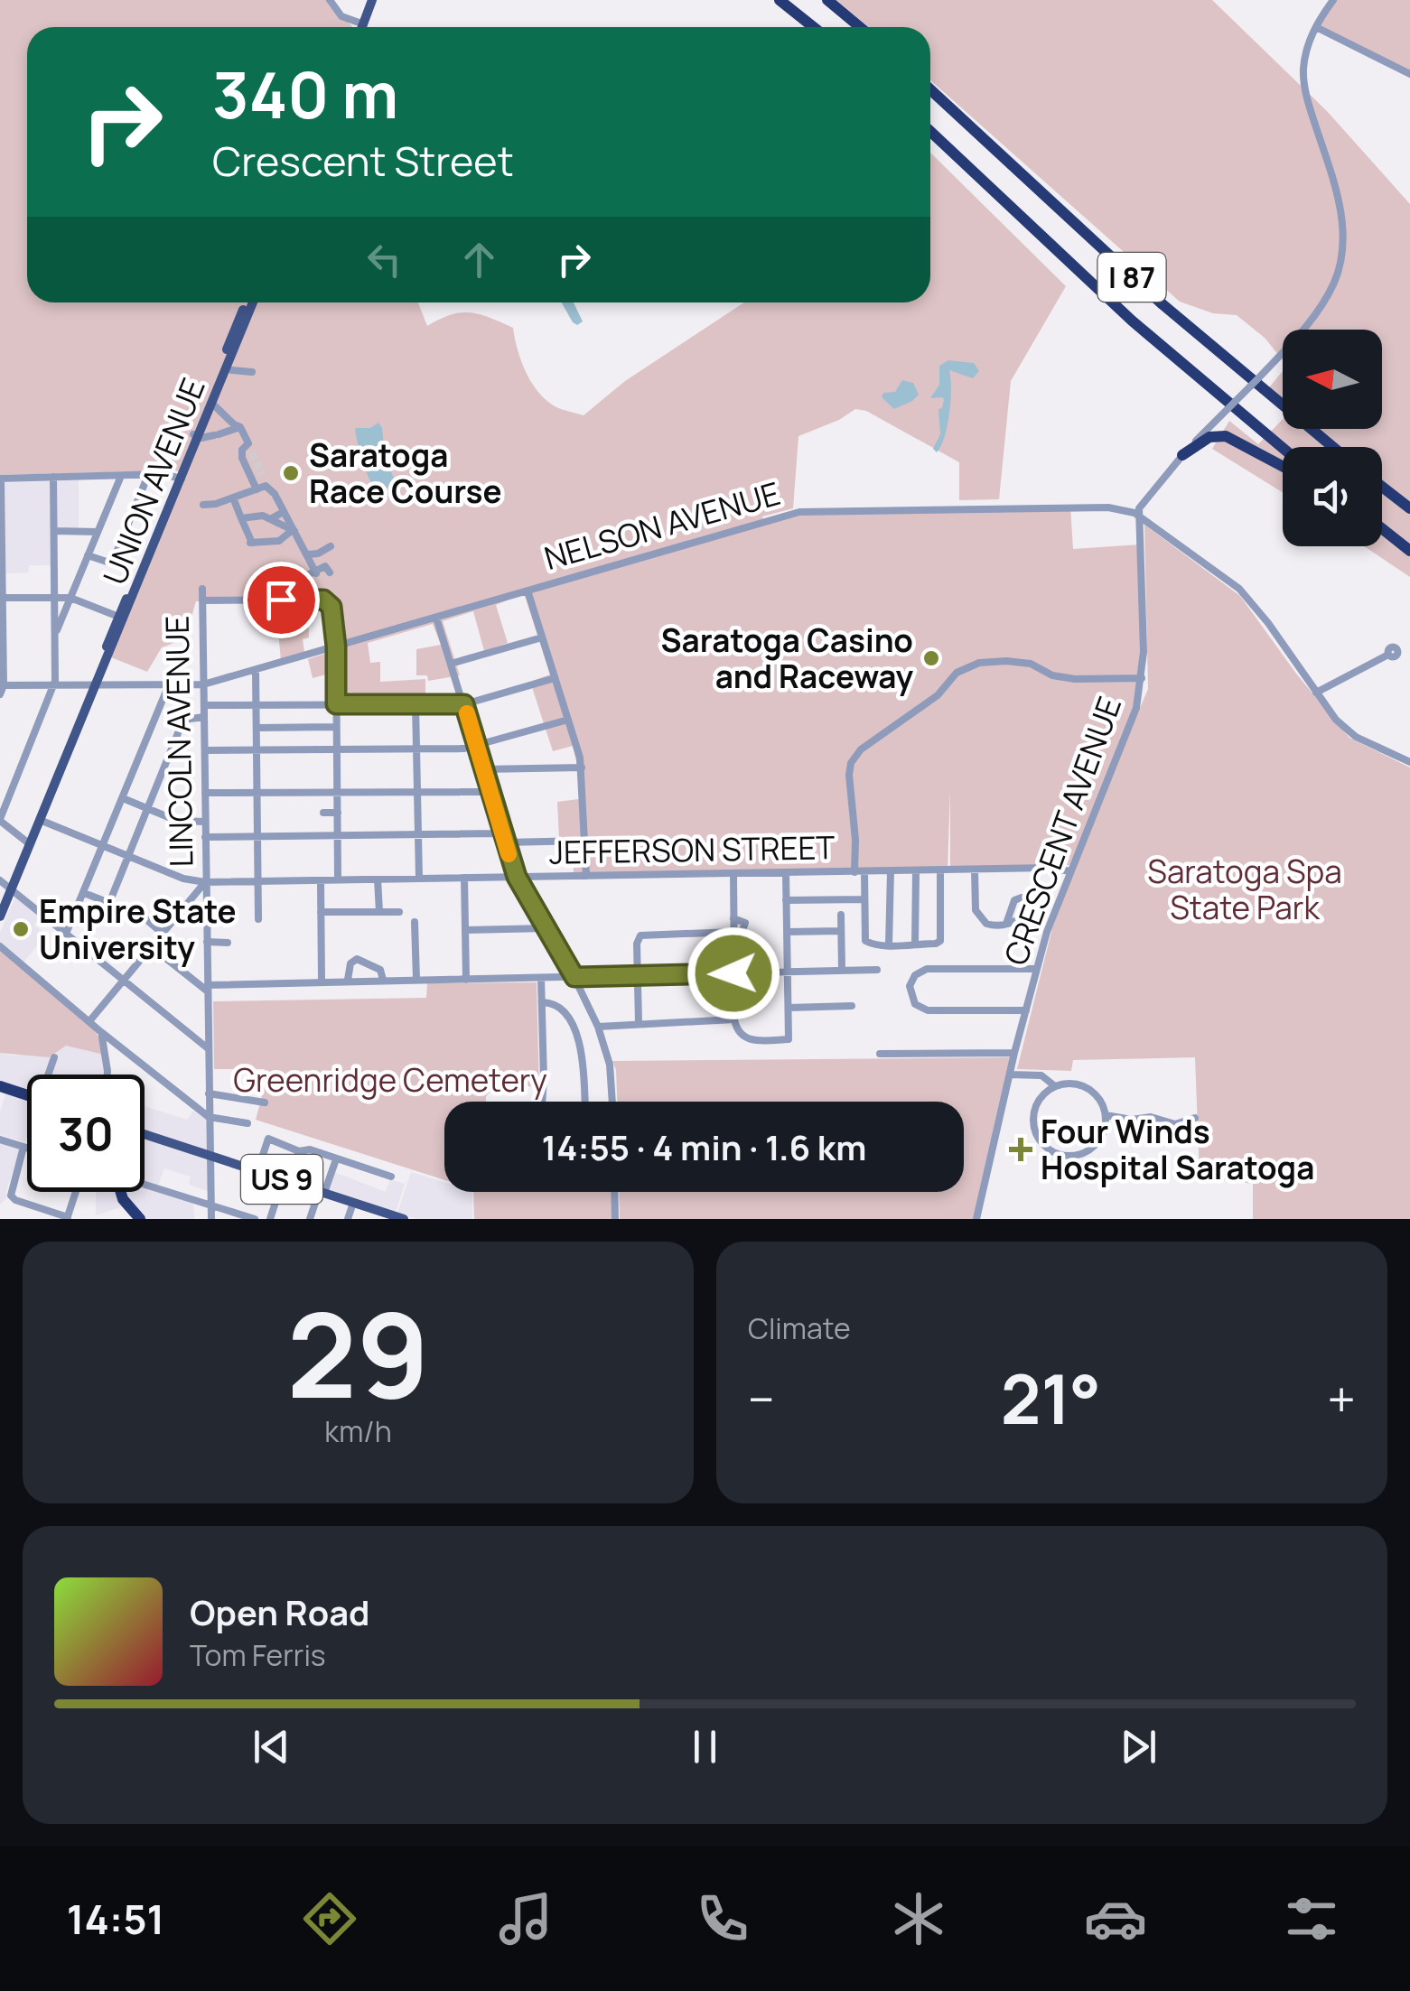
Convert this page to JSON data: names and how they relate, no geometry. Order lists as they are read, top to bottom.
{
  "streets": {
    "highway": ["I 87"],
    "main road": ["UNION AVENUE", "US 9"],
    "street": [
      "NELSON AVENUE",
      "LINCOLN AVENUE",
      "CRESCENT AVENUE",
      "JEFFERSON STREET"
    ]
  },
  "crossings": [
    ["UNION AVENUE", "NELSON AVENUE"],
    ["UNION AVENUE", "JEFFERSON STREET"],
    ["NELSON AVENUE", "LINCOLN AVENUE"],
    ["NELSON AVENUE", "CRESCENT AVENUE"],
    ["LINCOLN AVENUE", "JEFFERSON STREET"],
    ["LINCOLN AVENUE", "US 9"],
    ["CRESCENT AVENUE", "JEFFERSON STREET"]
  ],
  "parks": ["Saratoga Spa State Park", "Greenridge Cemetery"],
  "places": {
    "other": ["Saratoga Race Course", "Saratoga Casino and Raceway", "Empire State University"],
    "health": ["Four Winds Hospital Saratoga"]
  },
  "north": "left",
  "page": {
    "turn": ["340 m", "Crescent Street"],
    "limit": "30",
    "trip": "14:55 · 4 min · 1.6 km",
    "tile": [
      ["29", "km/h"],
      "Climate"
    ],
    "heat": ["−", "21°", "+"],
    "song": ["Open Road", "Tom Ferris"],
    "tabs": "14:51"
  }
}
